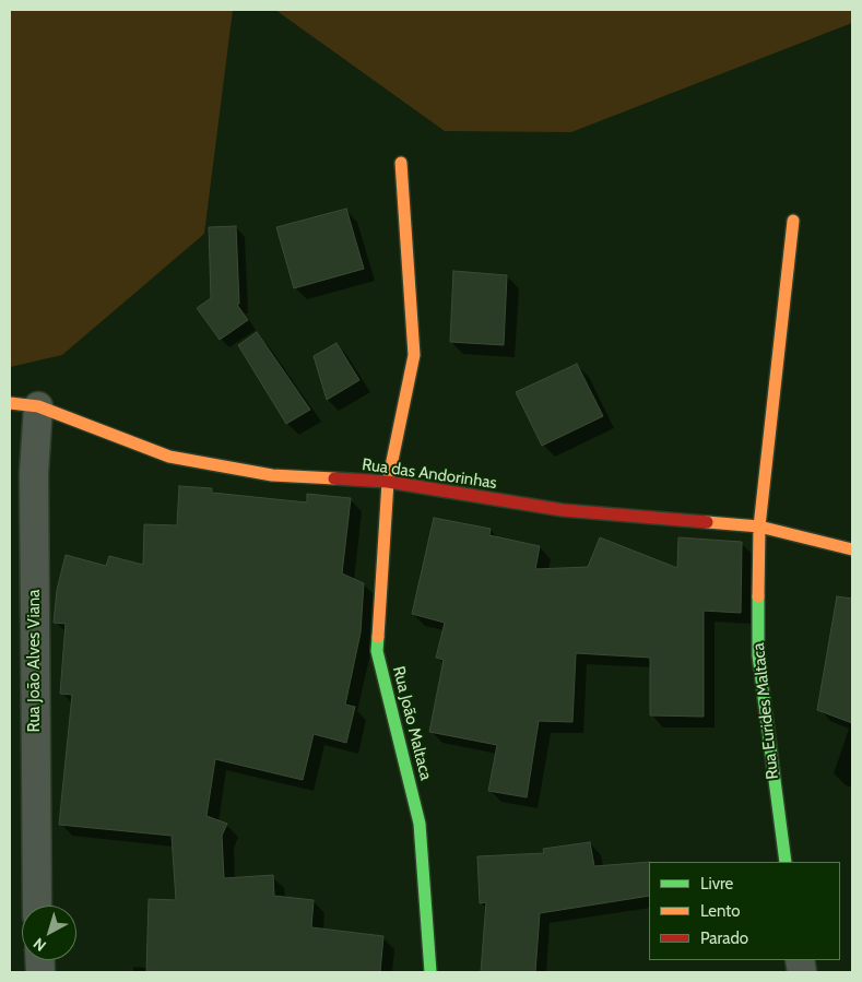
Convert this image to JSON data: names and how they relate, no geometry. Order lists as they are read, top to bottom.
{
  "streets": {
    "street": [
      "Rua das Andorinhas",
      "Rua João Alves Viana",
      "Rua Eurides Maltaca",
      "Rua João Maltaca"
    ]
  },
  "crossings": [
    ["Rua das Andorinhas", "Rua João Alves Viana"],
    ["Rua das Andorinhas", "Rua Eurides Maltaca"],
    ["Rua das Andorinhas", "Rua João Maltaca"]
  ],
  "legend": ["Livre", "Lento", "Parado"],
  "north": "bottom left"
}
